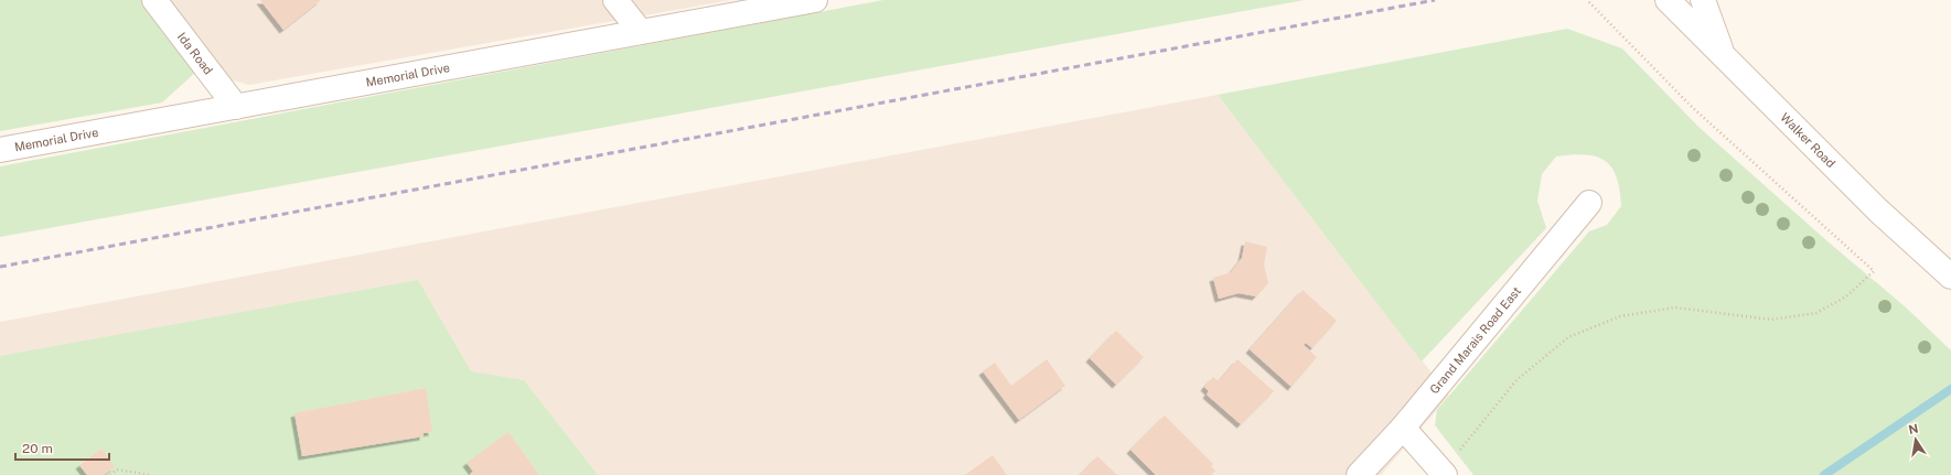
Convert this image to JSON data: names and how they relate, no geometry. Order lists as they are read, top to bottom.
{
  "streets": {
    "street": [
      "Ida Road",
      "Memorial Drive",
      "Walker Road",
      "Grand Marais Road East"
    ]
  },
  "crossings": [
    ["Ida Road", "Memorial Drive"]
  ],
  "scale_bar": "20 m",
  "north": "top"
}
